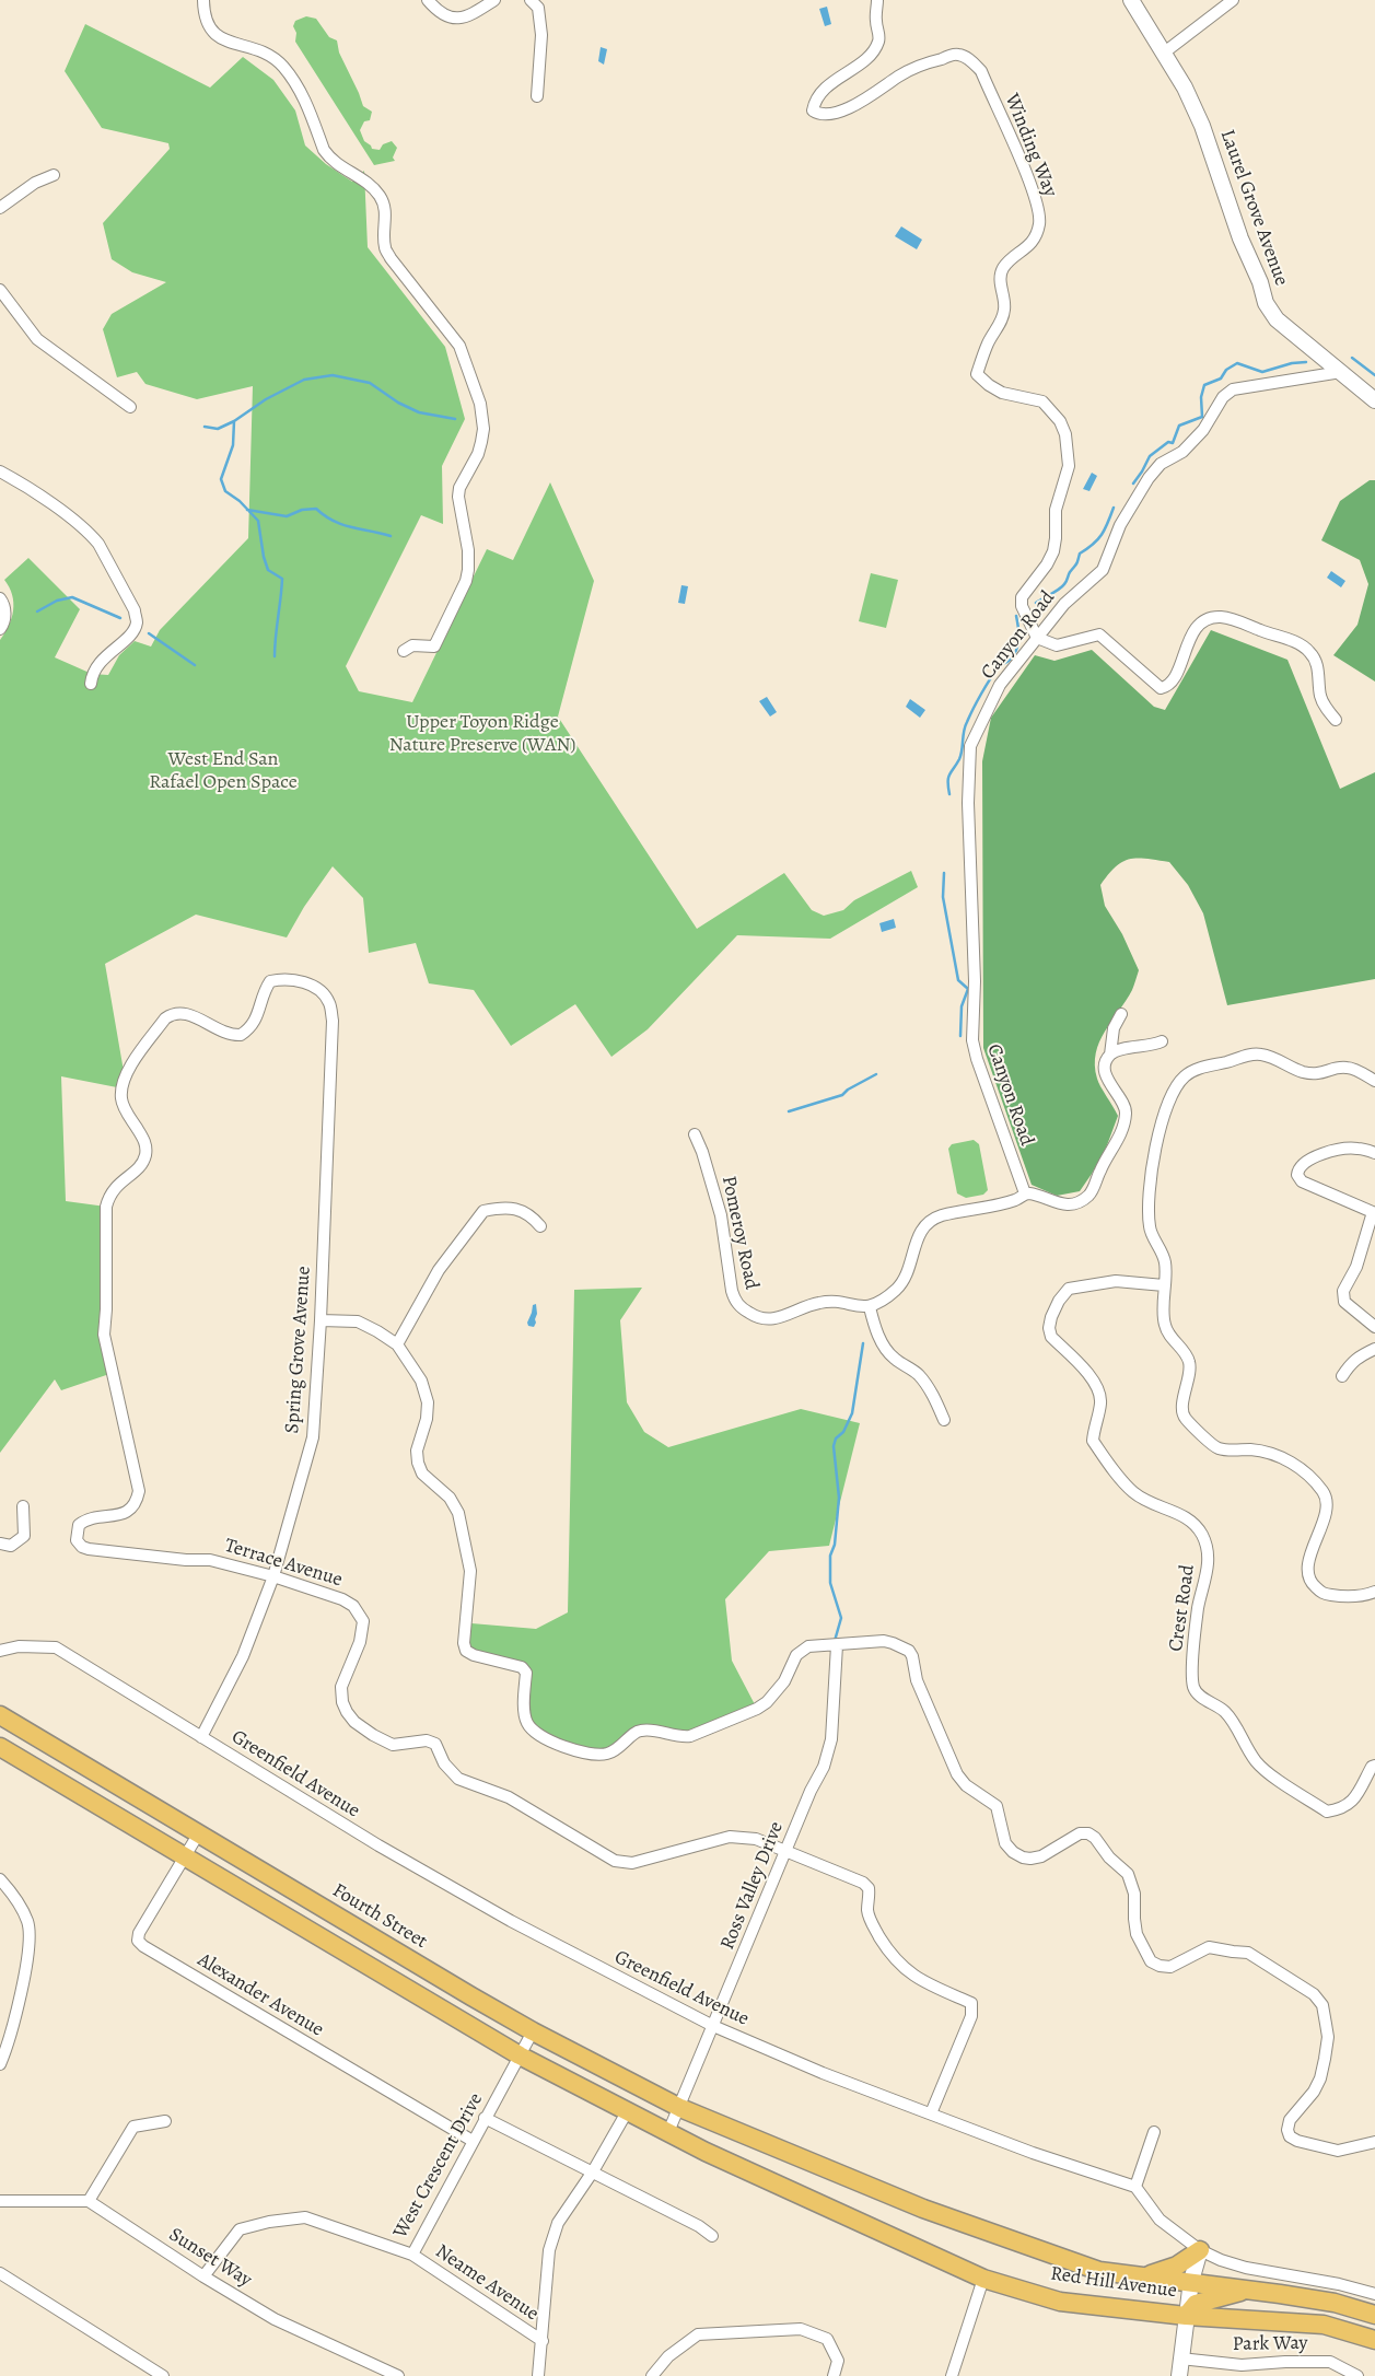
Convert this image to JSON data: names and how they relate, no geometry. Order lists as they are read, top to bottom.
{
  "streets": {
    "main road": ["Fourth Street", "Red Hill Avenue"],
    "street": [
      "Winding Way",
      "Laurel Grove Avenue",
      "Canyon Road",
      "Pomeroy Road",
      "Spring Grove Avenue",
      "Terrace Avenue",
      "Crest Road",
      "Greenfield Avenue",
      "Ross Valley Drive",
      "Alexander Avenue",
      "West Crescent Drive",
      "Sunset Way",
      "Neame Avenue",
      "Park Way"
    ]
  },
  "crossings": [
    ["Winding Way", "Canyon Road"],
    ["Laurel Grove Avenue", "Canyon Road"],
    ["Spring Grove Avenue", "Terrace Avenue"],
    ["Spring Grove Avenue", "Greenfield Avenue"],
    ["Terrace Avenue", "Greenfield Avenue"],
    ["Terrace Avenue", "Ross Valley Drive"],
    ["Greenfield Avenue", "Ross Valley Drive"],
    ["Ross Valley Drive", "Fourth Street"],
    ["Ross Valley Drive", "Red Hill Avenue"],
    ["Fourth Street", "Alexander Avenue"],
    ["Fourth Street", "West Crescent Drive"],
    ["Fourth Street", "Red Hill Avenue"],
    ["Alexander Avenue", "West Crescent Drive"],
    ["West Crescent Drive", "Sunset Way"],
    ["West Crescent Drive", "Neame Avenue"]
  ],
  "parks": ["Upper Toyon Ridge Nature Preserve (WAN)", "West End San Rafael Open Space"]
}
